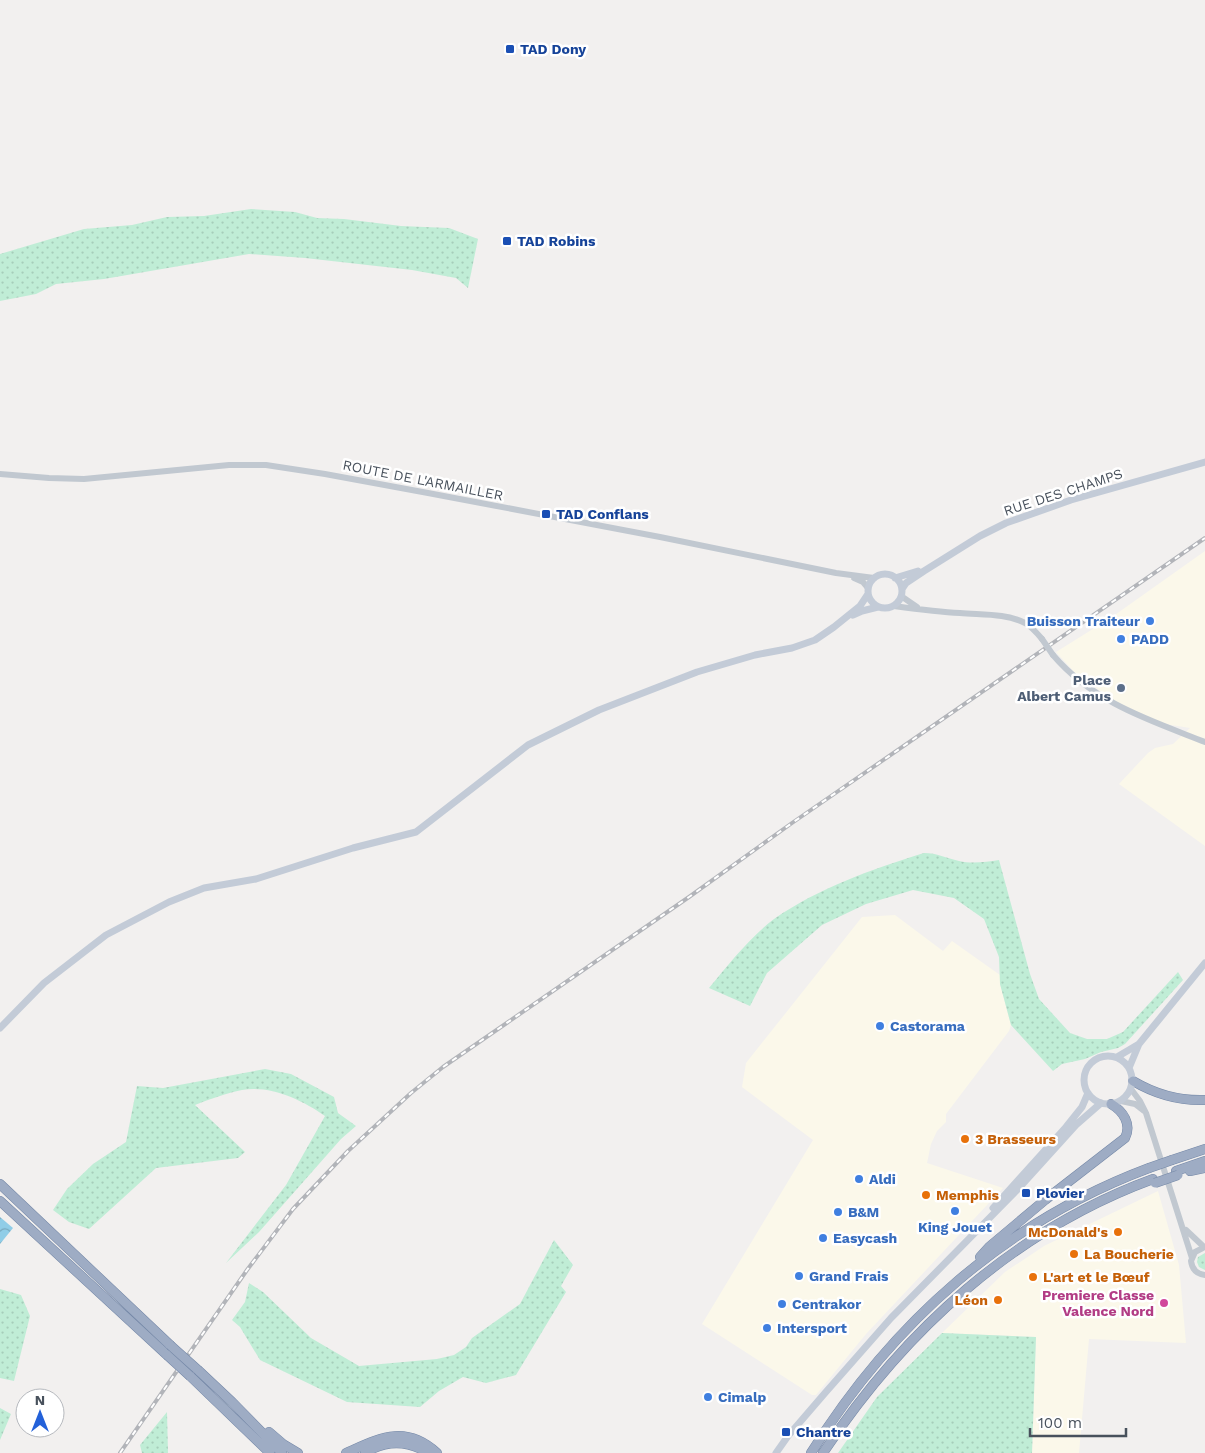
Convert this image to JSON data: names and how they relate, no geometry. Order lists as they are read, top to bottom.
{
  "streets": {
    "main road": ["RUE DES CHAMPS"],
    "street": ["ROUTE DE L'ARMAILLER"]
  },
  "crossings": [
    ["ROUTE DE L'ARMAILLER", "RUE DES CHAMPS"]
  ],
  "places": {
    "transit": [
      "TAD Dony",
      "TAD Robins",
      "TAD Conflans",
      "Plovier",
      "Chantre"
    ],
    "other": [
      "Buisson Traiteur",
      "PADD",
      "Place Albert Camus",
      "Castorama",
      "3 Brasseurs",
      "Aldi",
      "Memphis",
      "King Jouet",
      "B&M",
      "McDonald's",
      "Easycash",
      "La Boucherie",
      "Grand Frais",
      "L'art et le Bœuf",
      "Léon",
      "Premiere Classe Valence Nord",
      "Centrakor",
      "Intersport",
      "Cimalp"
    ]
  },
  "scale_bar": "100 m",
  "north": "top"
}
